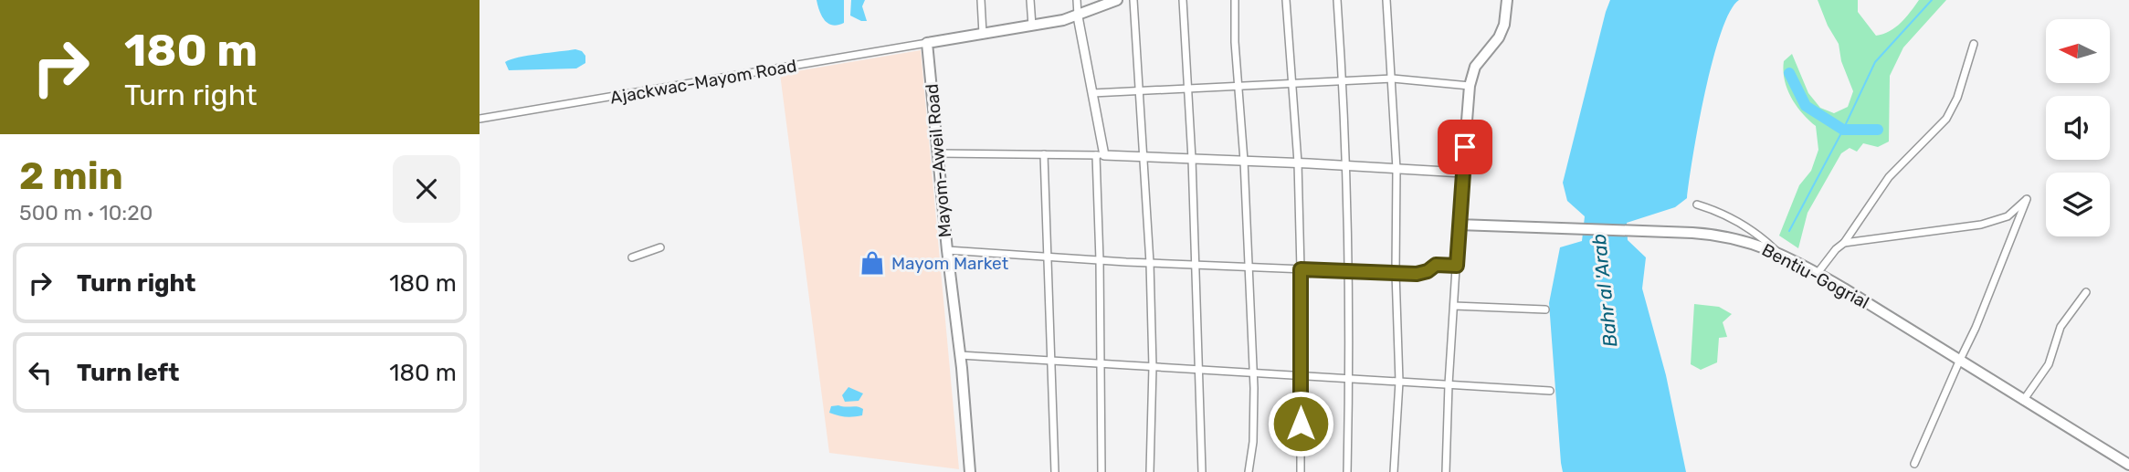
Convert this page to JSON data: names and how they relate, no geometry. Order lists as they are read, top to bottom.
{
  "streets": {
    "main road": ["Mayom-Aweil Road", "Bentiu-Gogrial"],
    "street": ["Ajackwac-Mayom Road"]
  },
  "crossings": [
    ["Ajackwac-Mayom Road", "Mayom-Aweil Road"]
  ],
  "water": ["Bahr al 'Arab"],
  "places": {
    "shop": ["Mayom Market"]
  },
  "north": "left",
  "page": {
    "turn": ["180 m", "Turn right"],
    "heading": ["2 min", "500 m · 10:20"],
    "list": [
      {
        "name": "Turn right",
        "value": "180 m"
      },
      {
        "name": "Turn left",
        "value": "180 m"
      }
    ]
  }
}
